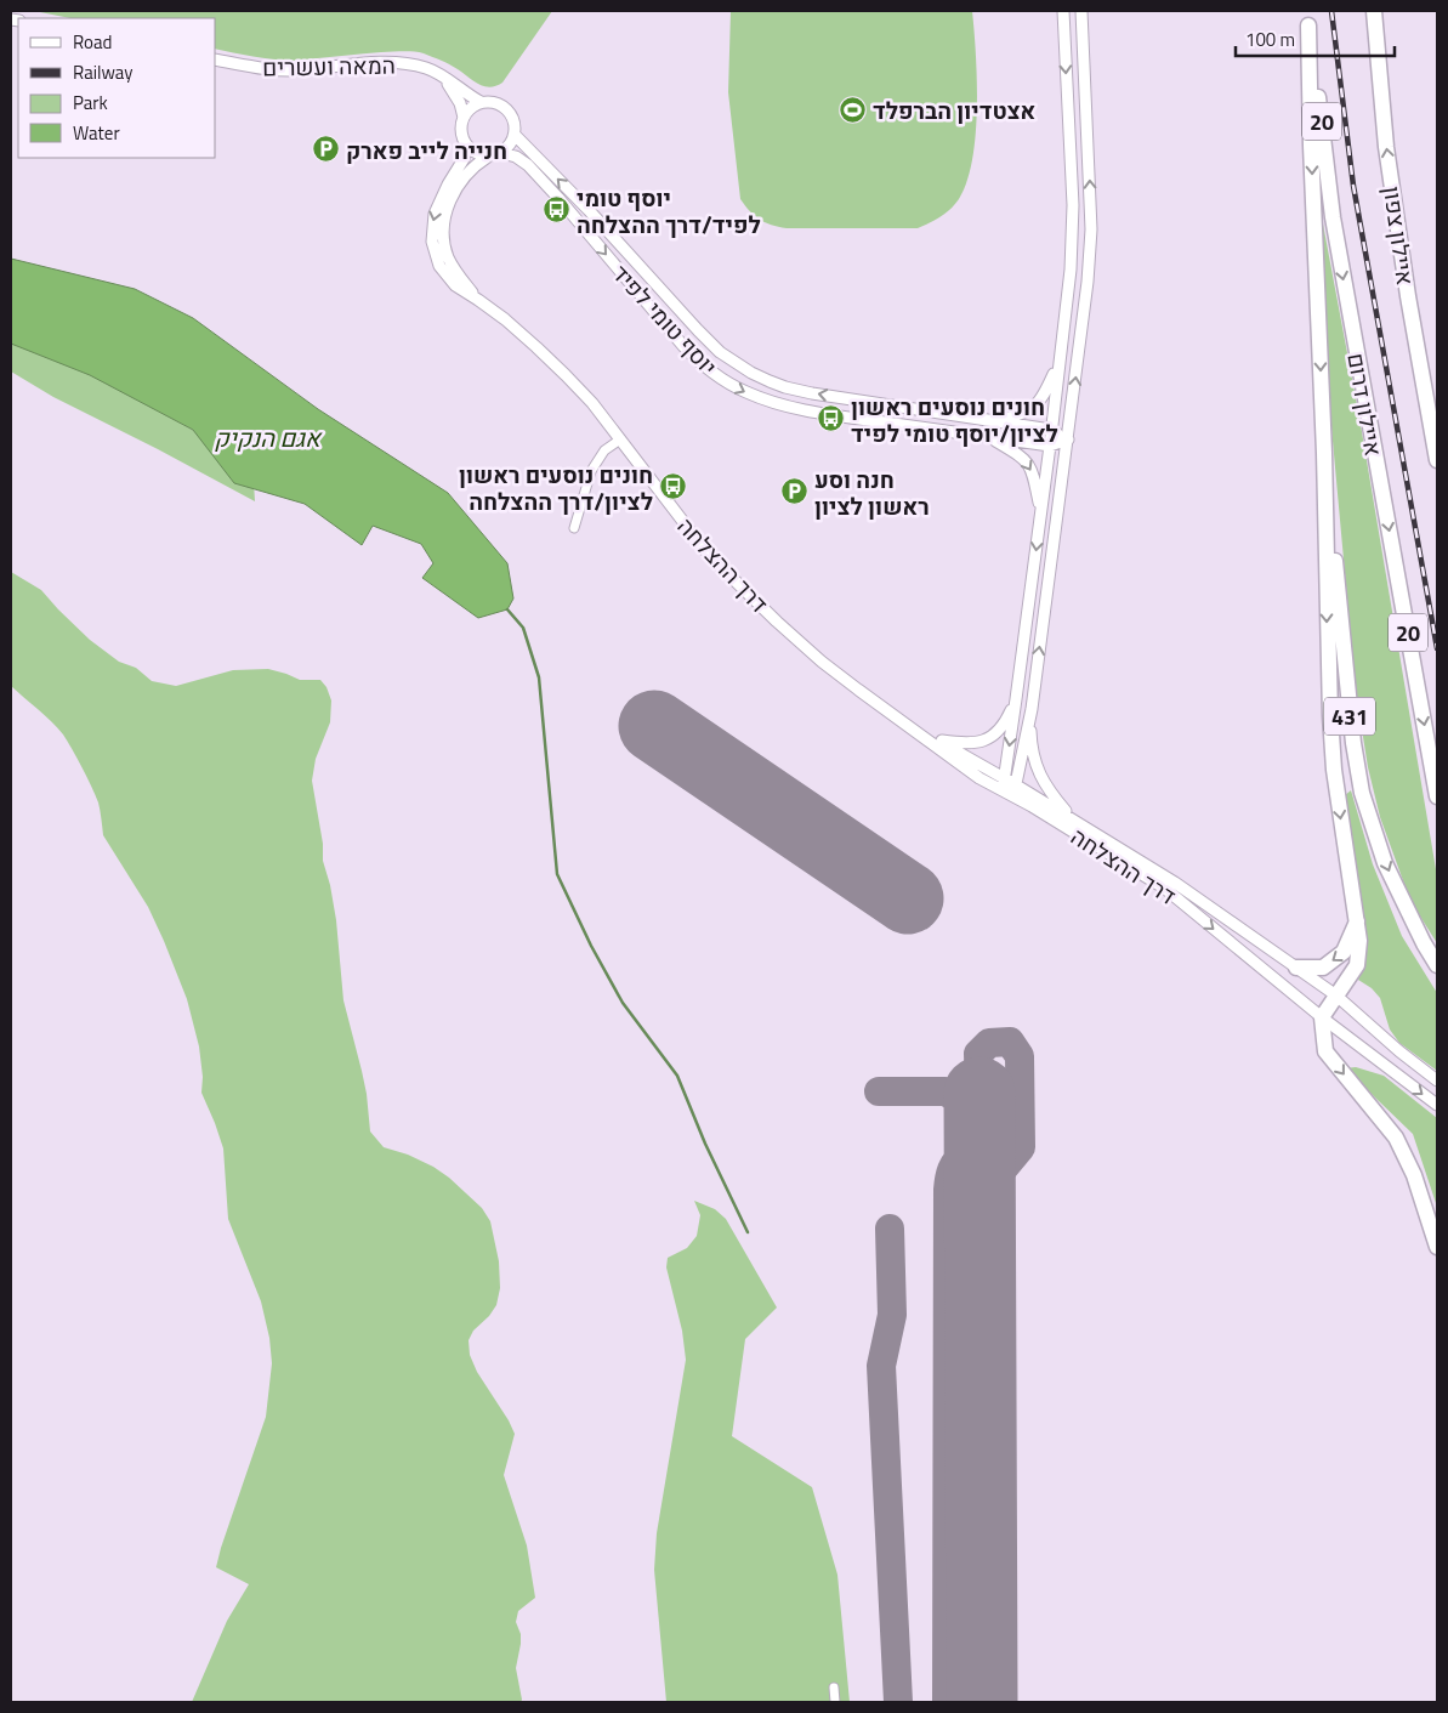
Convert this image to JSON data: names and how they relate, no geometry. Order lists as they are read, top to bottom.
{
  "streets": {
    "highway": [
      "20",
      "איילון צפון",
      "איילון דרום",
      "431"
    ],
    "street": ["המאה ועשרים", "יוסף טומי לפיד", "דרך ההצלחה"]
  },
  "crossings": [
    ["המאה ועשרים", "יוסף טומי לפיד"],
    ["המאה ועשרים", "דרך ההצלחה"],
    ["יוסף טומי לפיד", "דרך ההצלחה"]
  ],
  "water": ["אגם הנקיק"],
  "places": {
    "sports": ["אצטדיון הברפלד"],
    "parking": ["חנייה לייב פארק", "חנה וסע ראשון לציון"],
    "bus stop": ["יוסף טומי לפיד/דרך ההצלחה", "חונים נוסעים ראשון לציון/יוסף טומי לפיד", "חונים נוסעים ראשון לציון/דרך ההצלחה"]
  },
  "legend": [
    "Road",
    "Railway",
    "Park",
    "Water"
  ],
  "scale_bar": "100 m"
}
